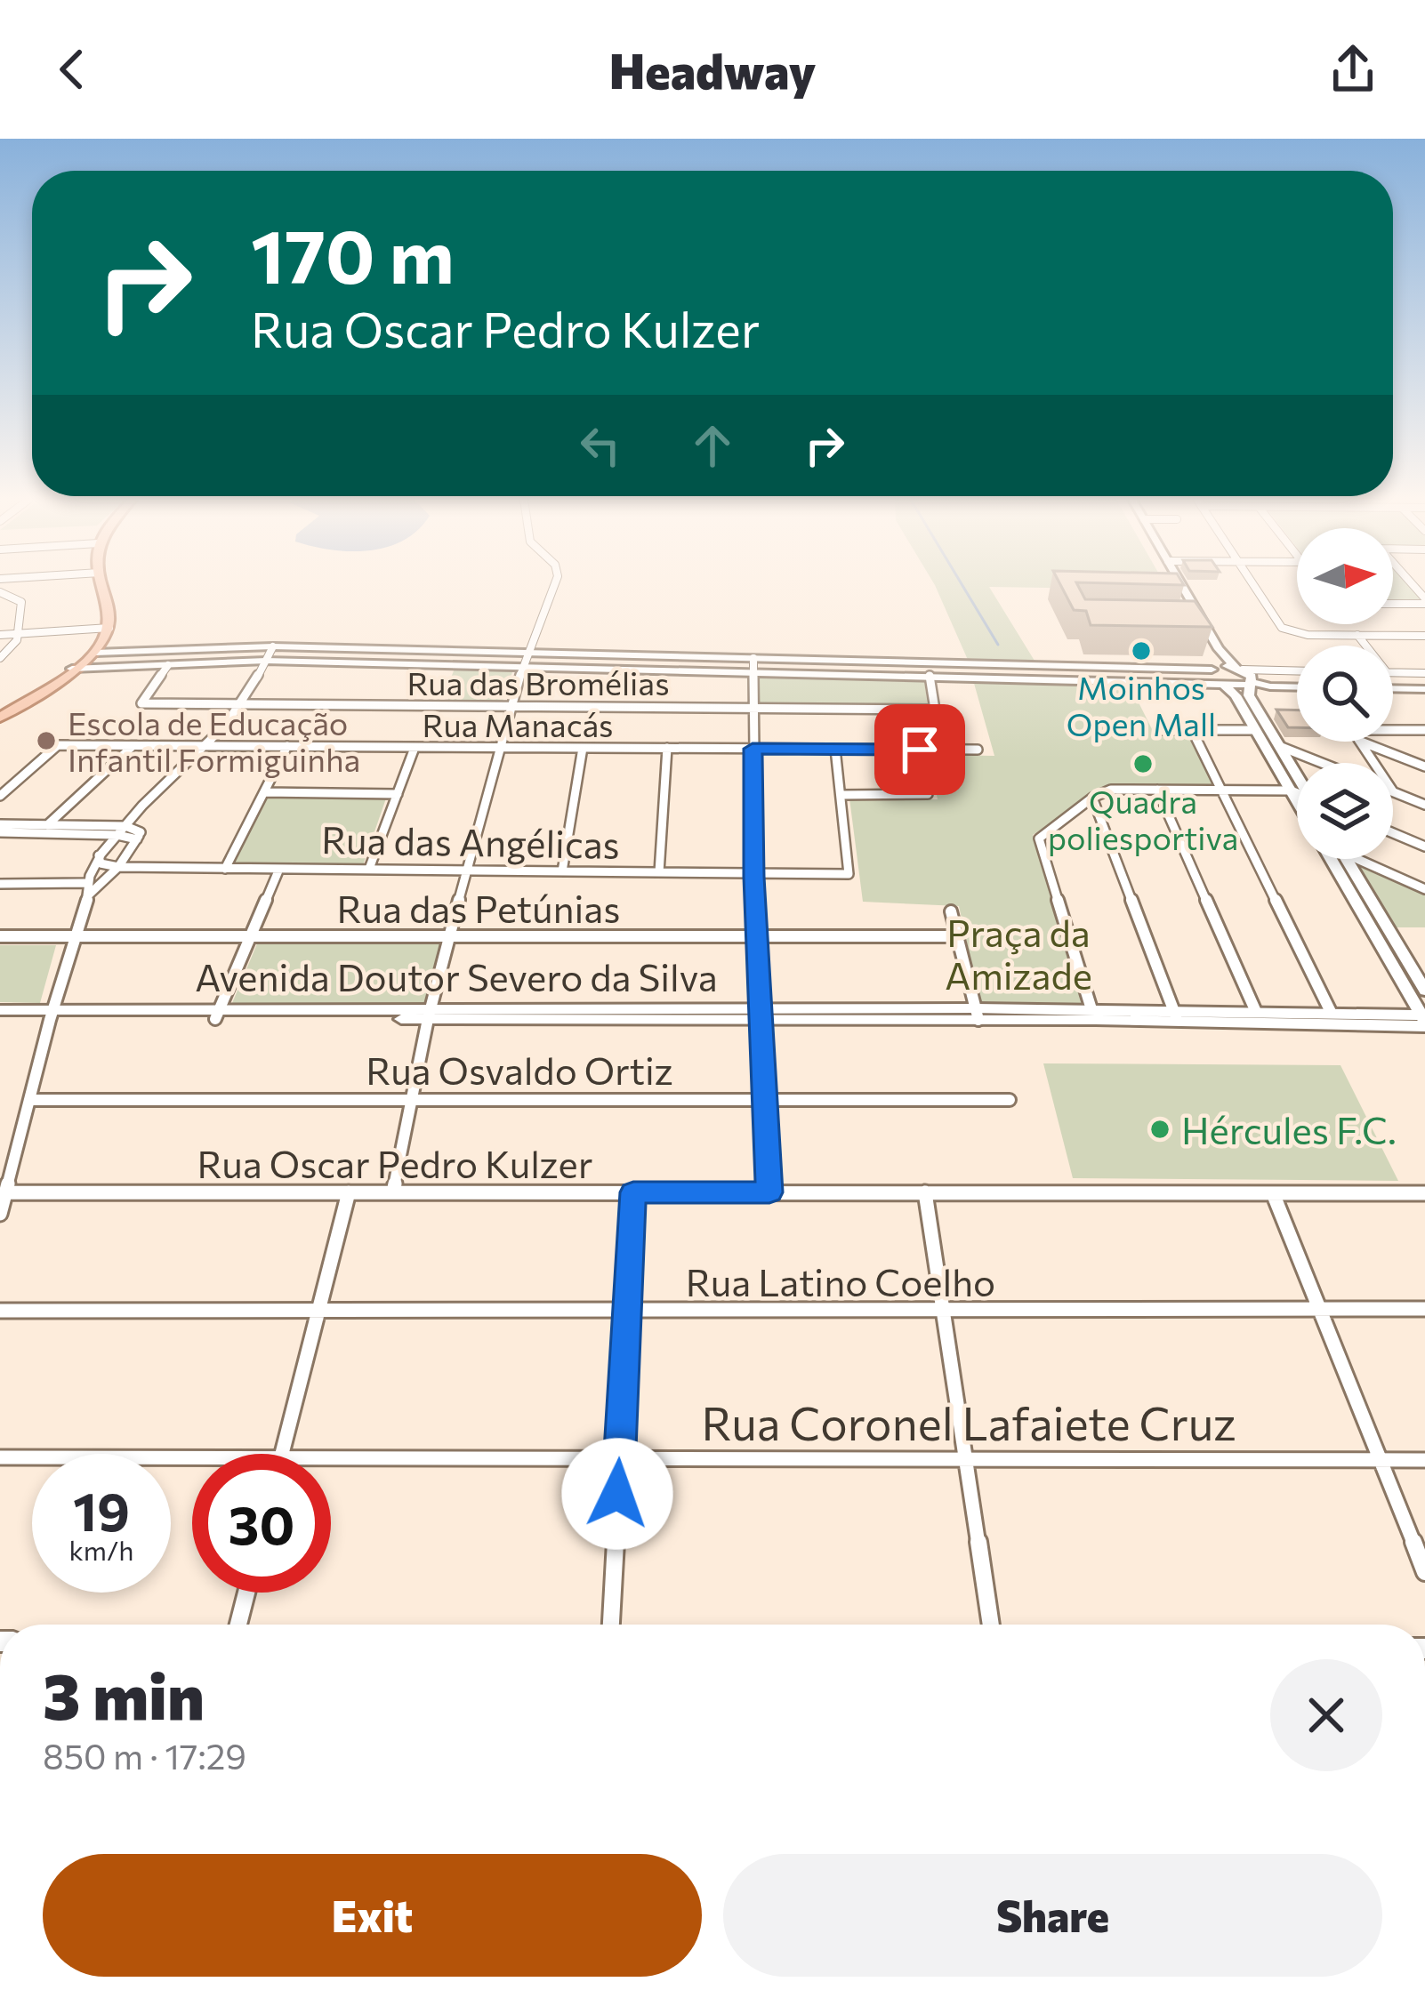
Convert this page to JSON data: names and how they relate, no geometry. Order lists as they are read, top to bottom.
{
  "streets": {
    "main road": ["Avenida Doutor Severo da Silva"],
    "street": [
      "Rua das Bromélias",
      "Rua Manacás",
      "Rua das Angélicas",
      "Rua das Petúnias",
      "Rua Osvaldo Ortiz",
      "Rua Oscar Pedro Kulzer",
      "Rua Latino Coelho",
      "Rua Coronel Lafaiete Cruz"
    ]
  },
  "parks": ["Praça da Amizade"],
  "places": [
    "Moinhos Open Mall",
    "Escola de Educação Infantil Formiguinha",
    "Quadra poliesportiva",
    "Hércules F.C."
  ],
  "north": "right",
  "page": {
    "header": "Headway",
    "turn": ["170 m", "Rua Oscar Pedro Kulzer"],
    "speed": "19 km/h",
    "limit": "30",
    "heading": ["3 min", "850 m · 17:29"],
    "buttons": ["Exit", "Share"]
  }
}
